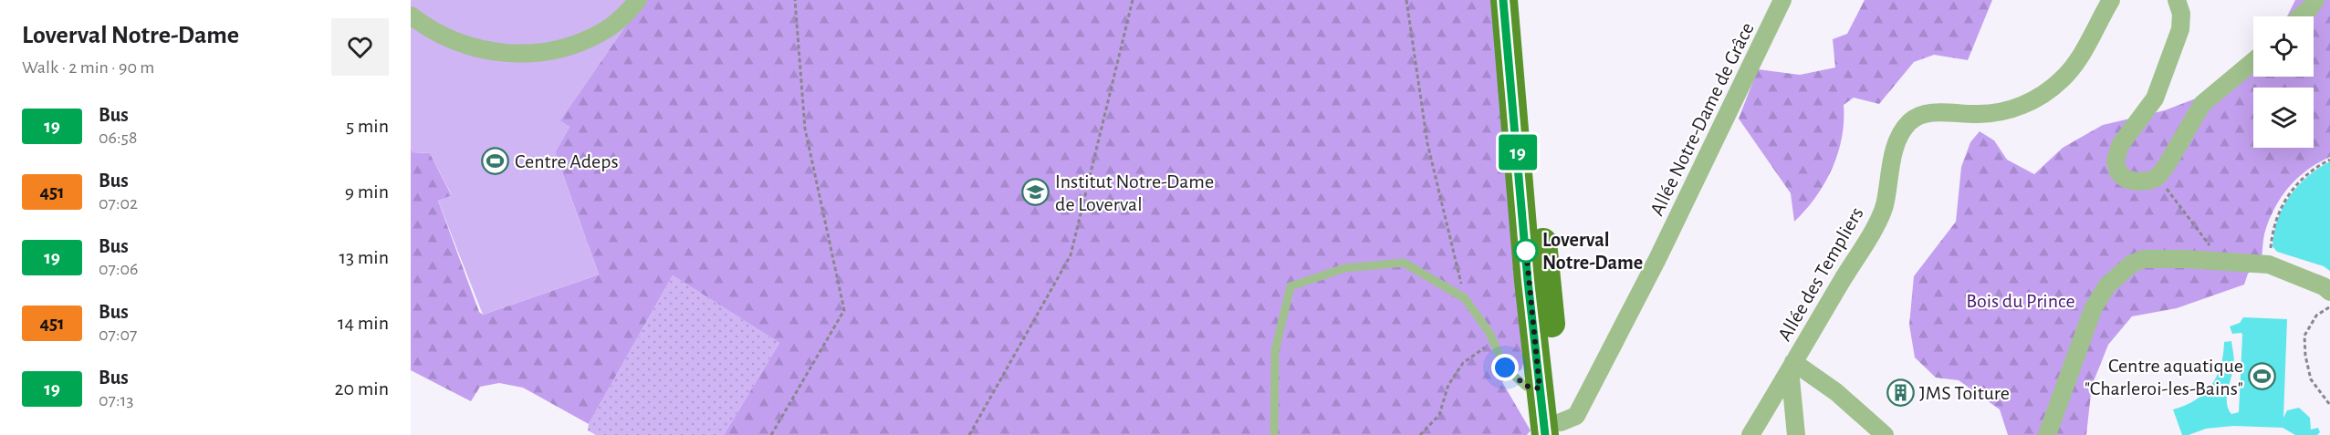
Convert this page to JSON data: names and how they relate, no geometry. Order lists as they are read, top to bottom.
{
  "streets": {
    "street": ["Allée Notre-Dame de Grâce", "Allée des Templiers"]
  },
  "parks": ["Bois du Prince"],
  "places": {
    "sports": ["Centre Adeps", "Centre aquatique \"Charleroi-les-Bains\""],
    "school or university": ["Institut Notre-Dame de Loverval"],
    "other": ["Loverval Notre-Dame"],
    "building": ["JMS Toiture"]
  },
  "lines": ["bus line 19"],
  "page": {
    "heading": ["Loverval Notre-Dame", "Walk · 2 min · 90 m"],
    "on_map": "19",
    "list": [
      {
        "mark": "19",
        "name": "Bus",
        "note": "06:58",
        "value": "5 min"
      },
      {
        "mark": "451",
        "name": "Bus",
        "note": "07:02",
        "value": "9 min"
      },
      {
        "mark": "19",
        "name": "Bus",
        "note": "07:06",
        "value": "13 min"
      },
      {
        "mark": "451",
        "name": "Bus",
        "note": "07:07",
        "value": "14 min"
      },
      {
        "mark": "19",
        "name": "Bus",
        "note": "07:13",
        "value": "20 min"
      }
    ]
  }
}
